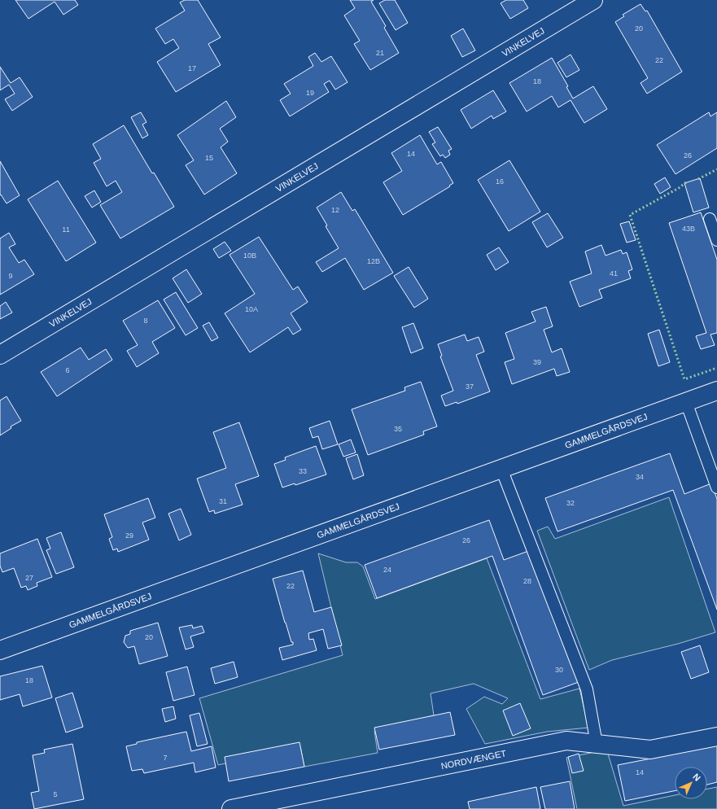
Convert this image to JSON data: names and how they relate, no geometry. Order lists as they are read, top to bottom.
{
  "streets": {
    "street": ["VINKELVEJ", "GAMMELGÅRDSVEJ", "NORDVÆNGET"]
  },
  "house_numbers": [
    "20",
    "21",
    "22",
    "17",
    "18",
    "19",
    "14",
    "26",
    "15",
    "16",
    "12",
    "43B",
    "11",
    "10B",
    "12B",
    "41",
    "9",
    "10A",
    "8",
    "39",
    "6",
    "37",
    "35",
    "33",
    "34",
    "31",
    "32",
    "29",
    "26",
    "24",
    "27",
    "28",
    "22",
    "20",
    "30",
    "18",
    "7",
    "14",
    "5"
  ],
  "north": "top right"
}
